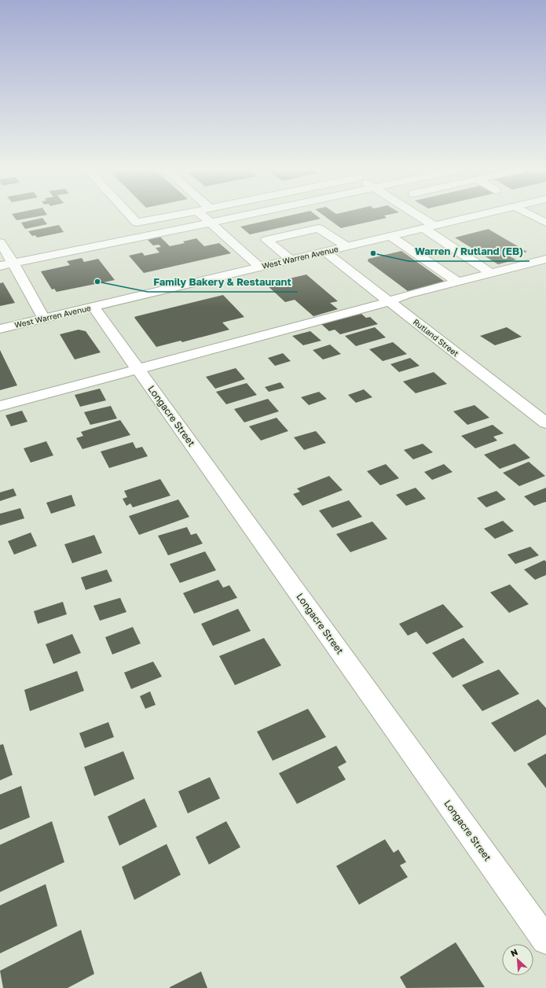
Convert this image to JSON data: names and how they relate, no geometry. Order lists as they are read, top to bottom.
{
  "streets": {
    "street": ["West Warren Avenue", "Rutland Street", "Longacre Street"]
  },
  "crossings": [
    ["West Warren Avenue", "Rutland Street"],
    ["West Warren Avenue", "Longacre Street"]
  ],
  "places": ["Warren / Rutland (EB)", "Family Bakery & Restaurant"],
  "north": "top left"
}
